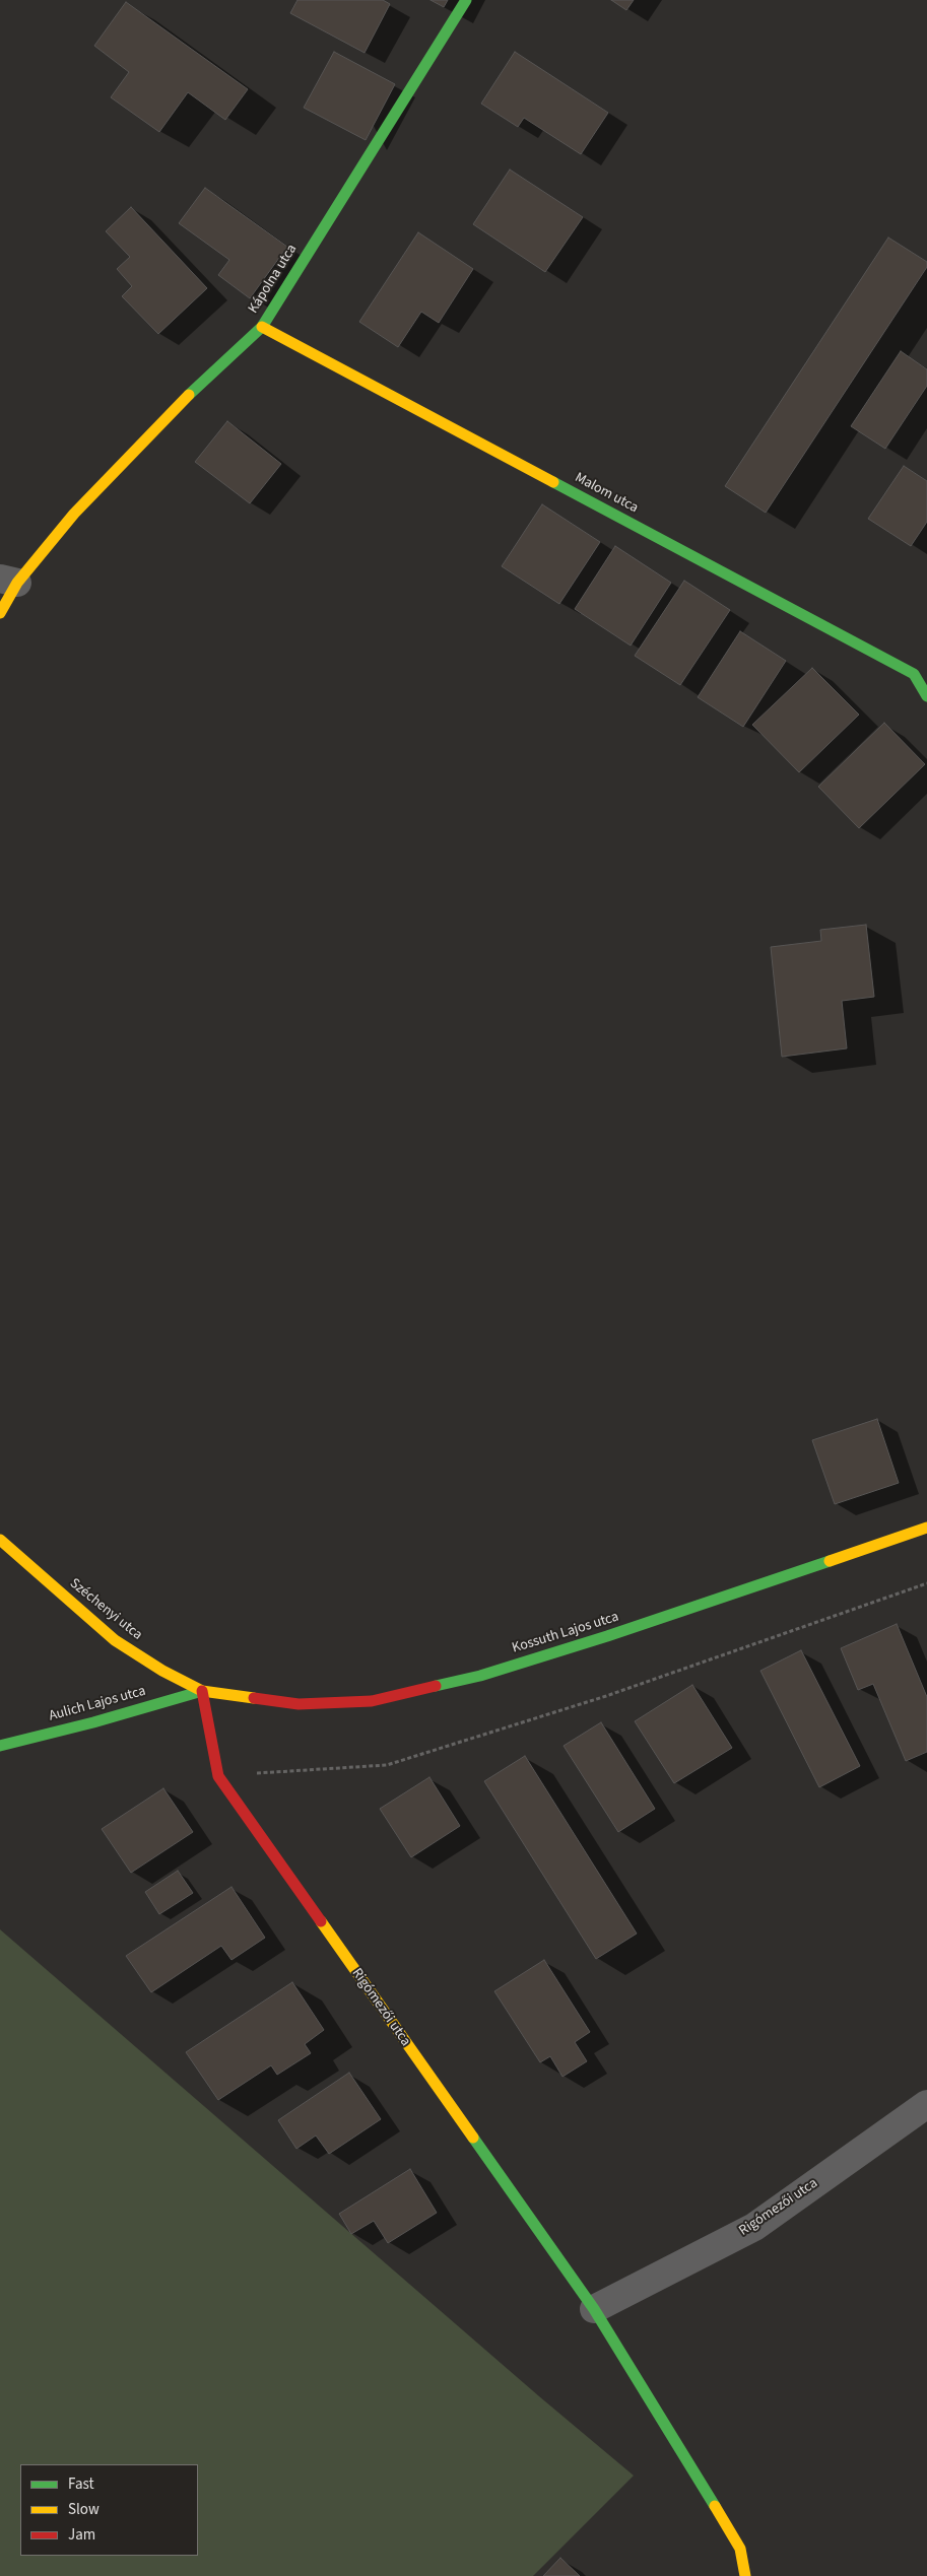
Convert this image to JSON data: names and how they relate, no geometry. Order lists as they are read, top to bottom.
{
  "streets": {
    "street": [
      "Kápolna utca",
      "Malom utca",
      "Széchenyi utca",
      "Kossuth Lajos utca",
      "Aulich Lajos utca",
      "Rigómezői utca"
    ]
  },
  "crossings": [
    ["Kápolna utca", "Malom utca"],
    ["Széchenyi utca", "Kossuth Lajos utca"],
    ["Széchenyi utca", "Aulich Lajos utca"],
    ["Széchenyi utca", "Rigómezői utca"],
    ["Kossuth Lajos utca", "Aulich Lajos utca"],
    ["Kossuth Lajos utca", "Rigómezői utca"],
    ["Aulich Lajos utca", "Rigómezői utca"]
  ],
  "legend": ["Fast", "Slow", "Jam"]
}
